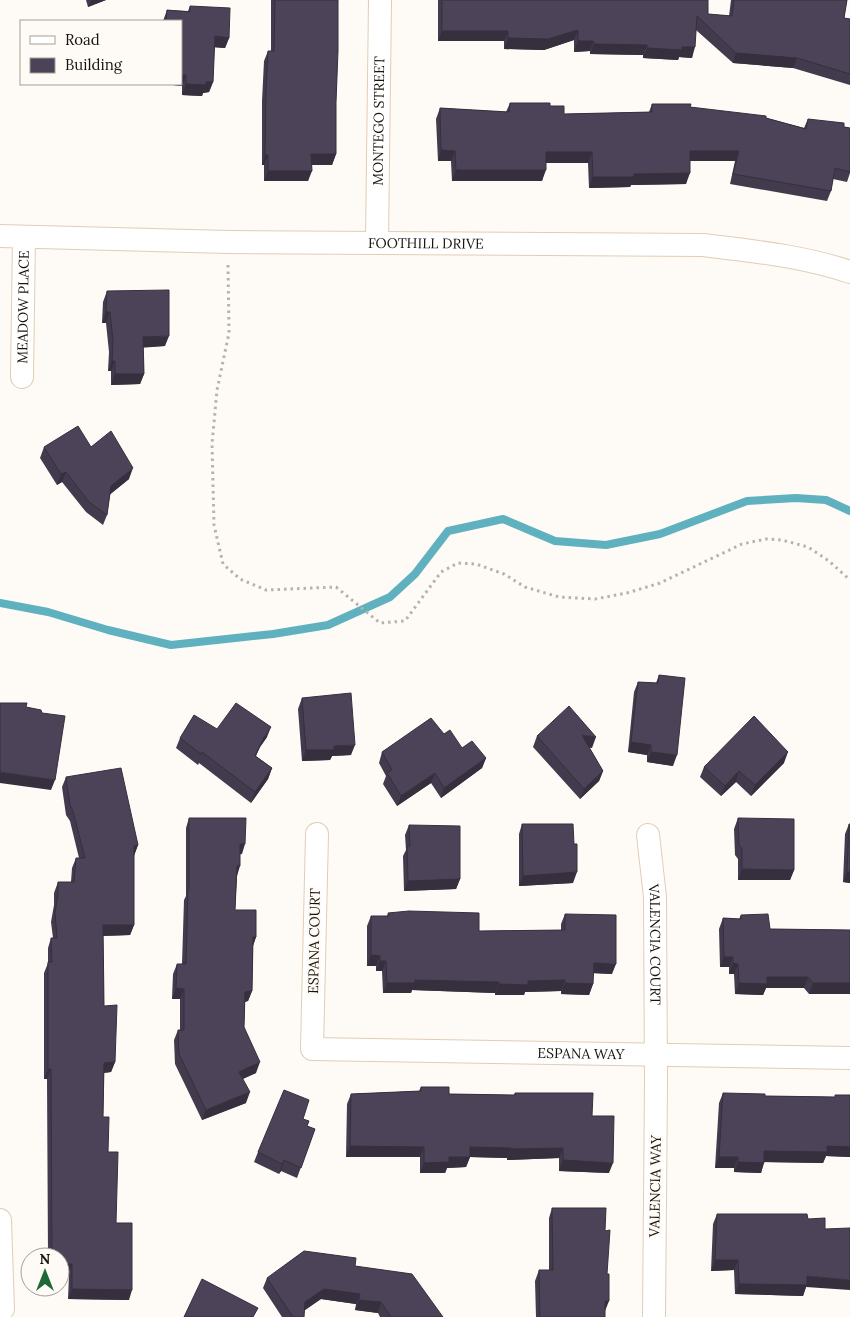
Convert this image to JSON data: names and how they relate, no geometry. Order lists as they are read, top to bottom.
{
  "streets": {
    "street": [
      "MONTEGO STREET",
      "FOOTHILL DRIVE",
      "MEADOW PLACE",
      "ESPANA COURT",
      "VALENCIA COURT",
      "ESPANA WAY",
      "VALENCIA WAY"
    ]
  },
  "crossings": [
    ["MONTEGO STREET", "FOOTHILL DRIVE"],
    ["FOOTHILL DRIVE", "MEADOW PLACE"],
    ["ESPANA COURT", "ESPANA WAY"],
    ["VALENCIA COURT", "ESPANA WAY"],
    ["VALENCIA COURT", "VALENCIA WAY"],
    ["ESPANA WAY", "VALENCIA WAY"]
  ],
  "legend": ["Road", "Building"],
  "north": "top"
}
